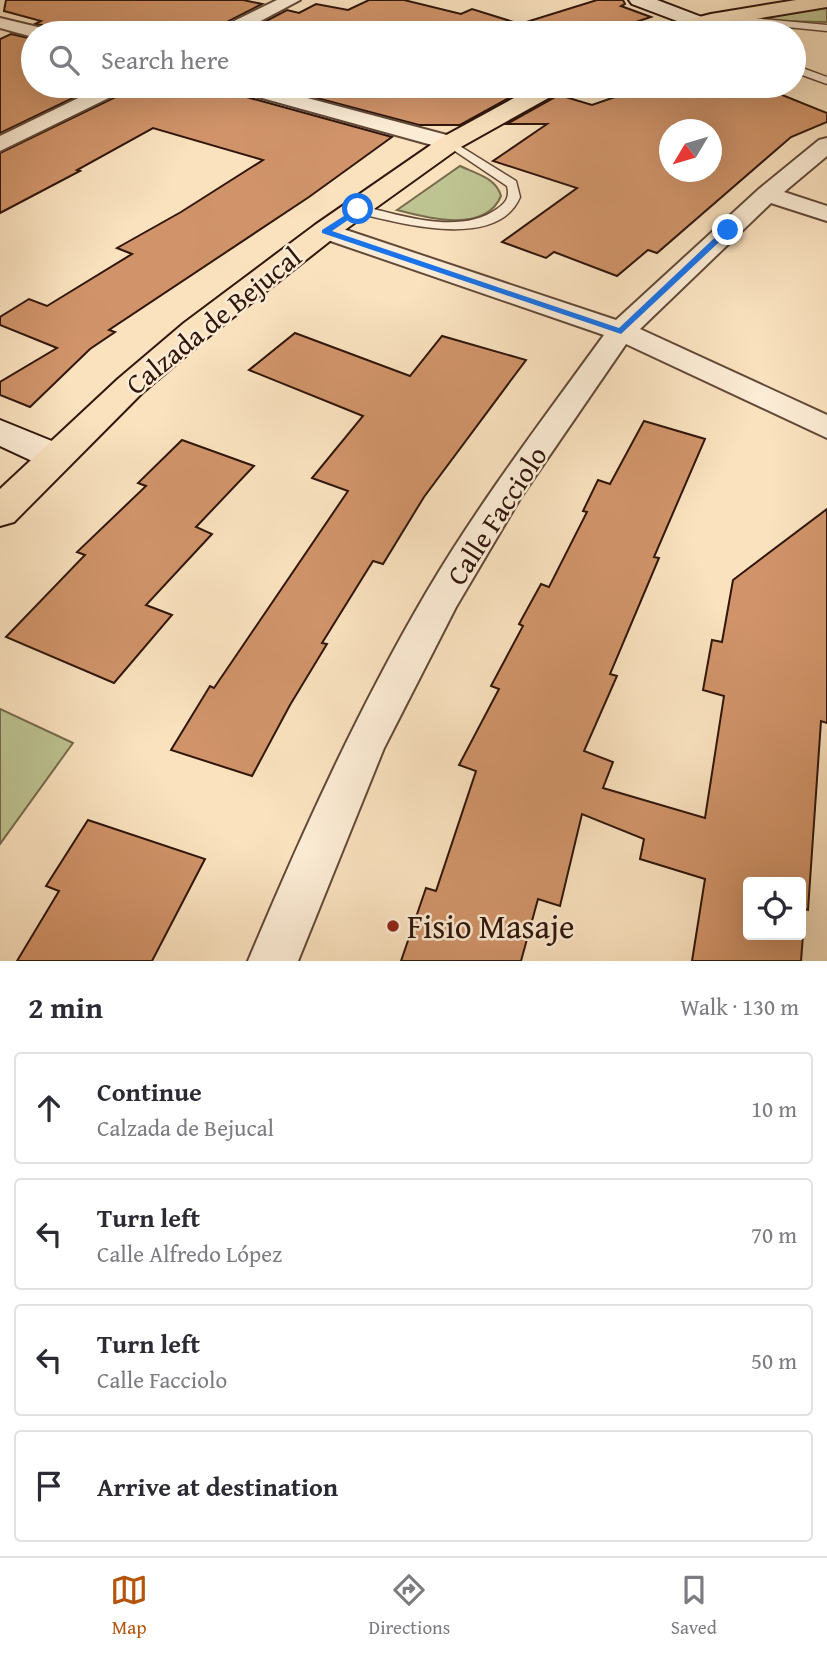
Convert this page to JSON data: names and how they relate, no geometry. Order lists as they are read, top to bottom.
{
  "streets": {
    "main road": ["Calzada de Bejucal"],
    "street": ["Calle Facciolo"]
  },
  "places": ["Fisio Masaje"],
  "north": "bottom left",
  "page": {
    "search": "Search here",
    "heading": ["2 min", "Walk · 130 m"],
    "list": [
      ["Continue", "Calzada de Bejucal", "10 m"],
      ["Turn left", "Calle Alfredo López", "70 m"],
      ["Turn left", "Calle Facciolo", "50 m"],
      "Arrive at destination"
    ],
    "nav": ["Map", "Directions", "Saved"]
  }
}
